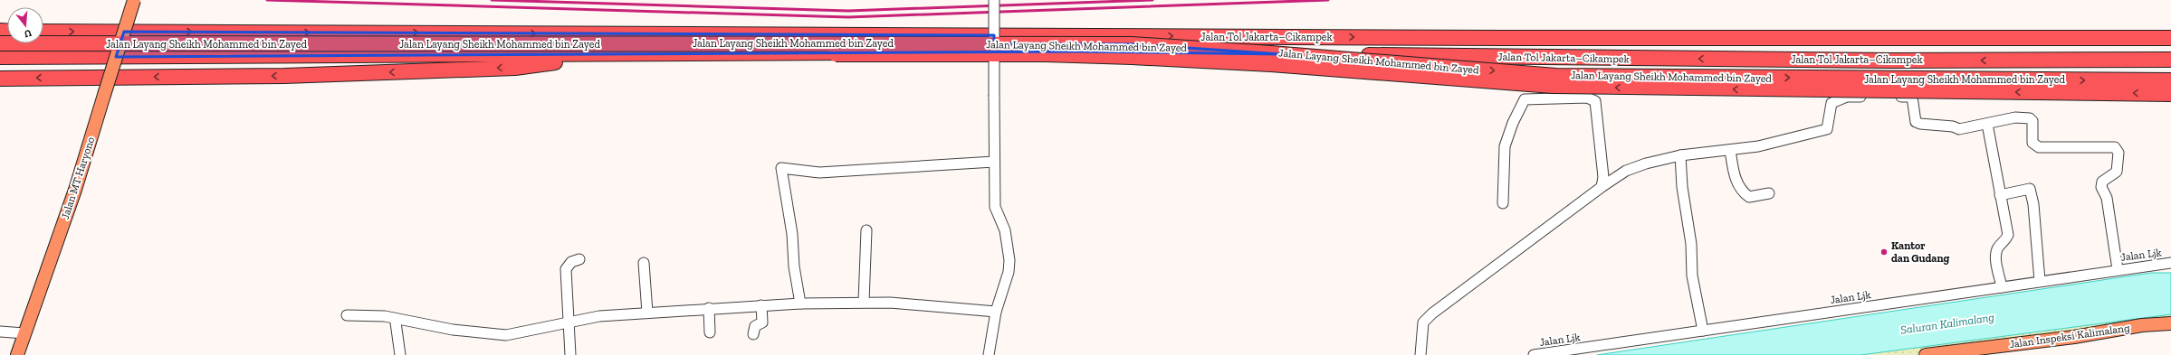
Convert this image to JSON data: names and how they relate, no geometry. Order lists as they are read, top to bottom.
{
  "streets": {
    "highway": ["Jalan Tol Jakarta–Cikampek", "Jalan Layang Sheikh Mohammed bin Zayed"],
    "main road": ["Jalan MT Haryono", "Jalan Inspeksi Kalimalang"],
    "street": ["Jalan Ljk"]
  },
  "water": ["Saluran Kalimalang"],
  "places": ["Kantor dan Gudang"],
  "north": "bottom"
}
